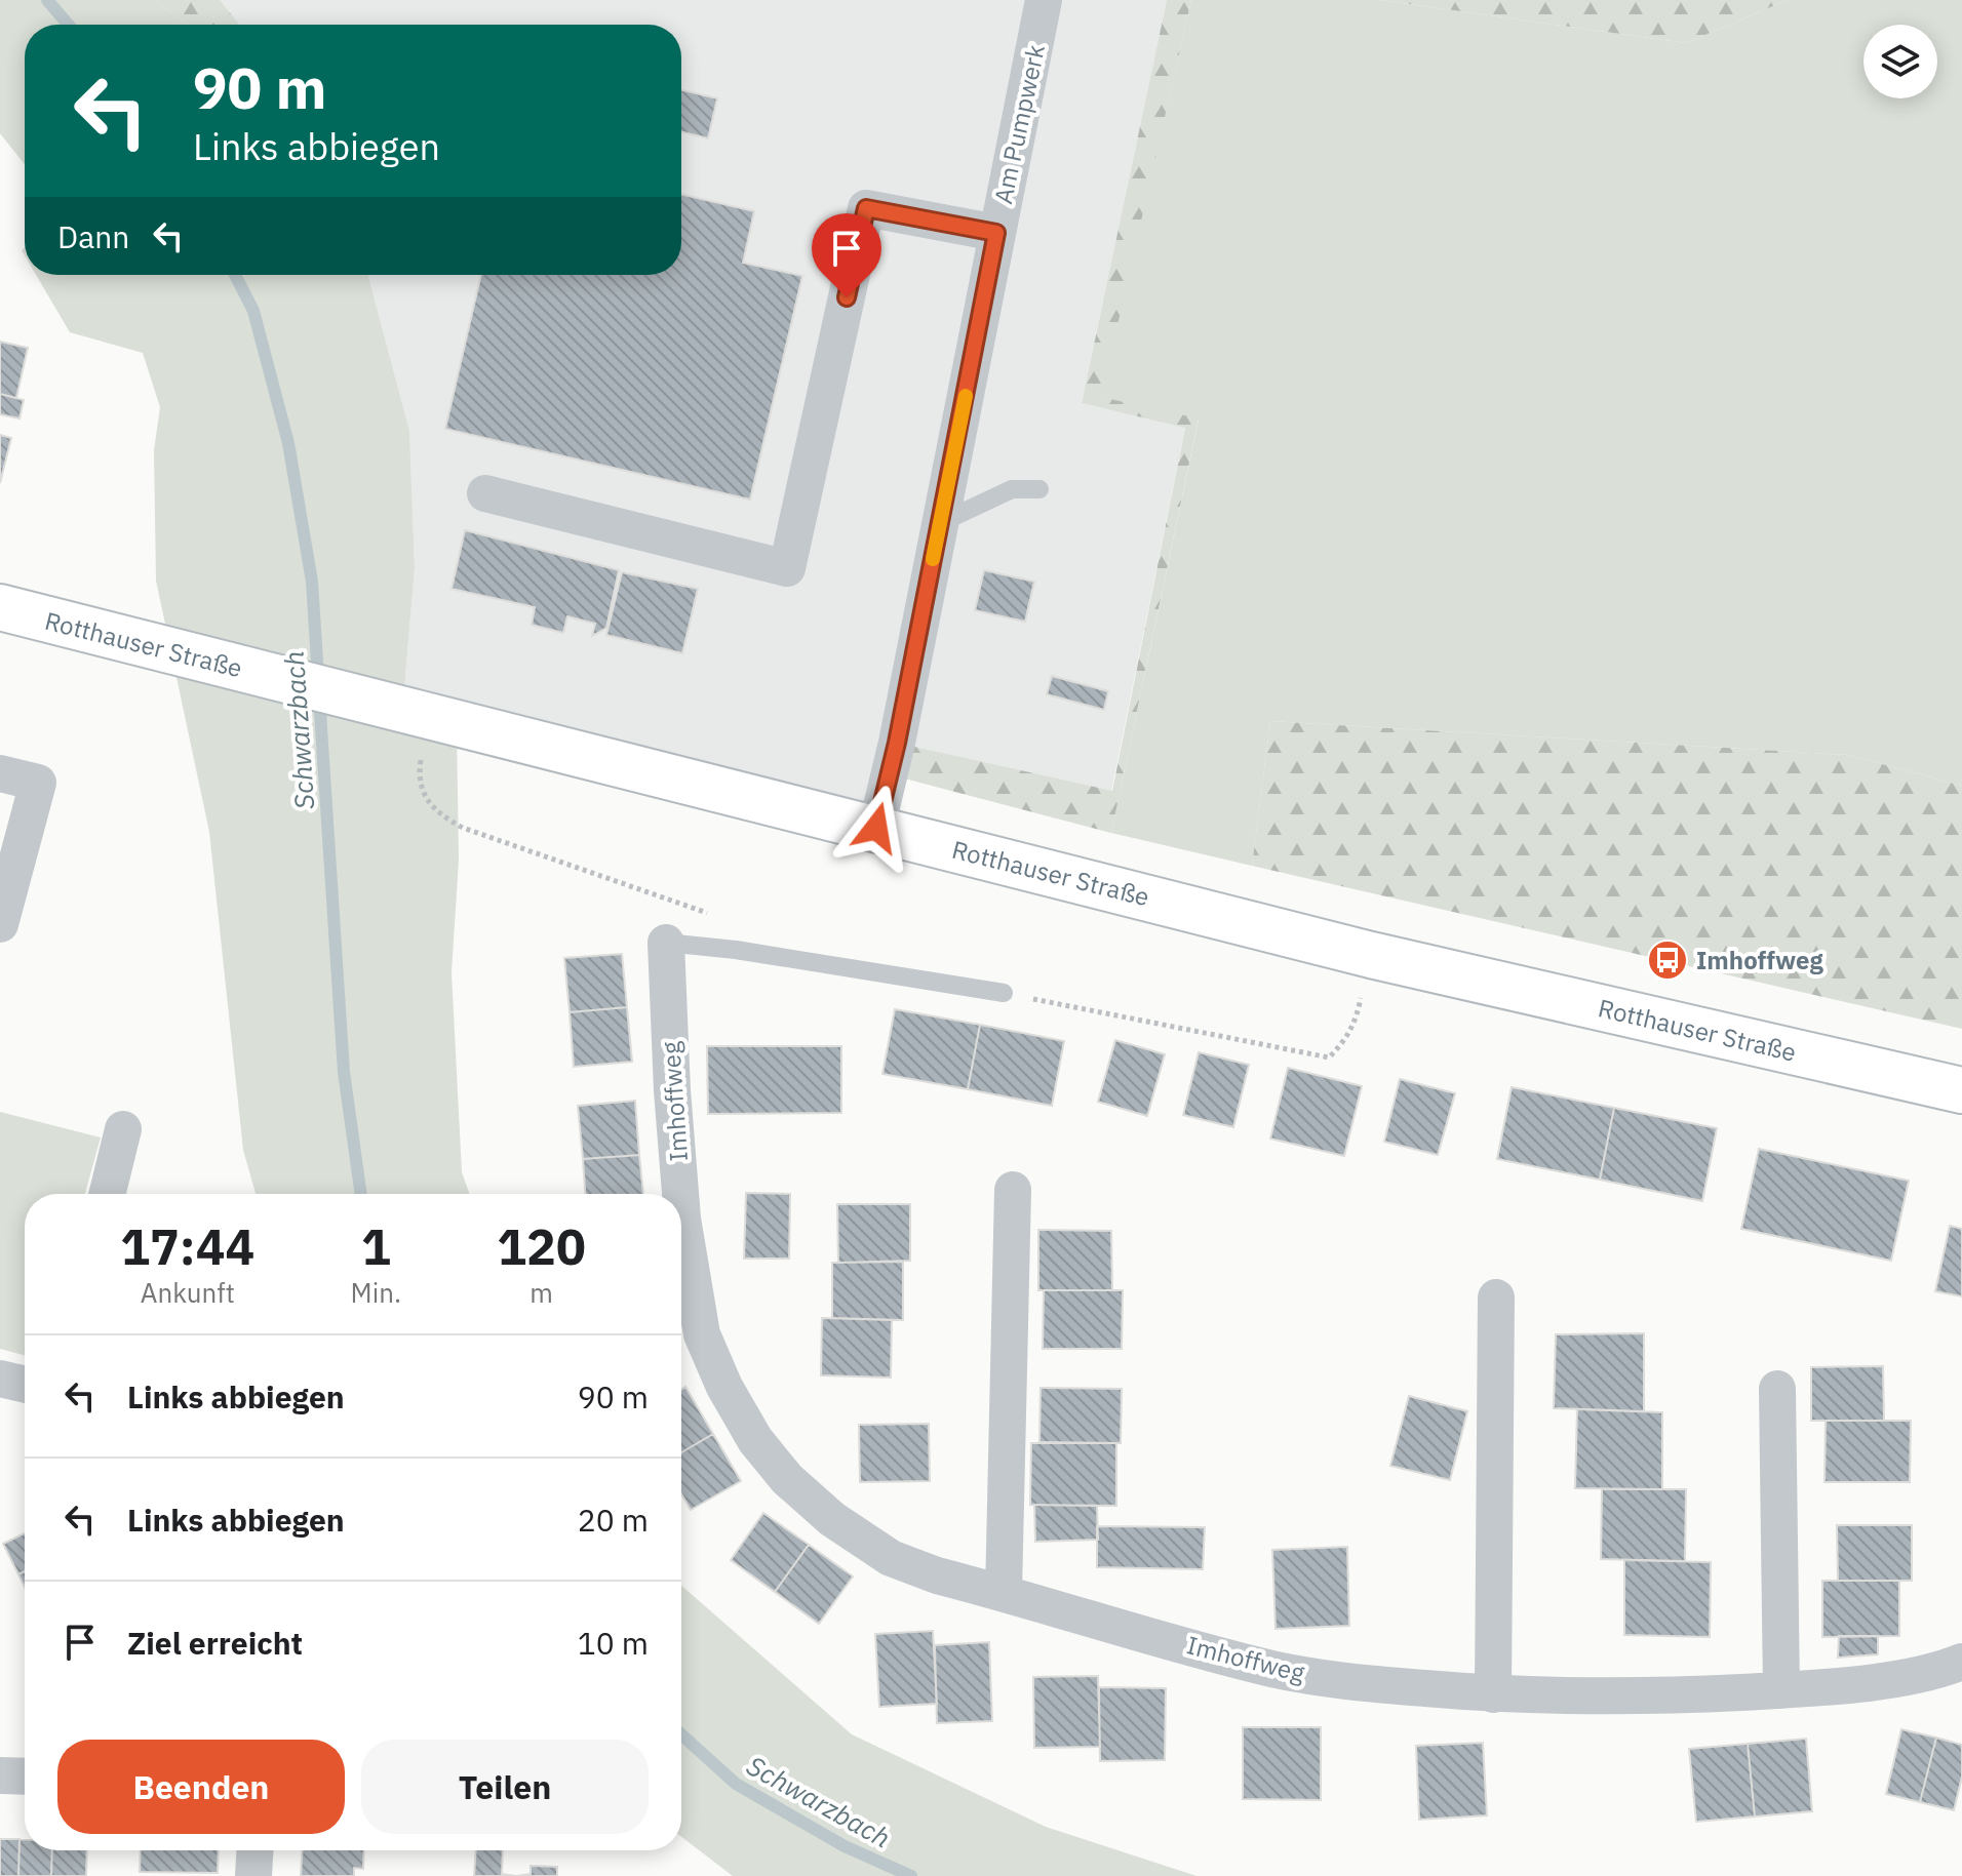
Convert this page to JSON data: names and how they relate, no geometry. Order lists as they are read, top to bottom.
{
  "streets": {
    "main road": ["Rotthauser Straße"],
    "street": ["Am Pumpwerk", "Imhoffweg"]
  },
  "crossings": [
    ["Am Pumpwerk", "Rotthauser Straße"]
  ],
  "water": ["Schwarzbach"],
  "places": {
    "bus stop": ["Imhoffweg"]
  },
  "page": {
    "turn": ["90 m", "Links abbiegen"],
    "then": "Dann",
    "eta": [
      "17:44",
      "Ankunft",
      "1",
      "Min.",
      "120",
      "m"
    ],
    "list": [
      {
        "name": "Links abbiegen",
        "value": "90 m"
      },
      {
        "name": "Links abbiegen",
        "value": "20 m"
      },
      {
        "name": "Ziel erreicht",
        "value": "10 m"
      }
    ],
    "buttons": ["Beenden", "Teilen"]
  }
}
